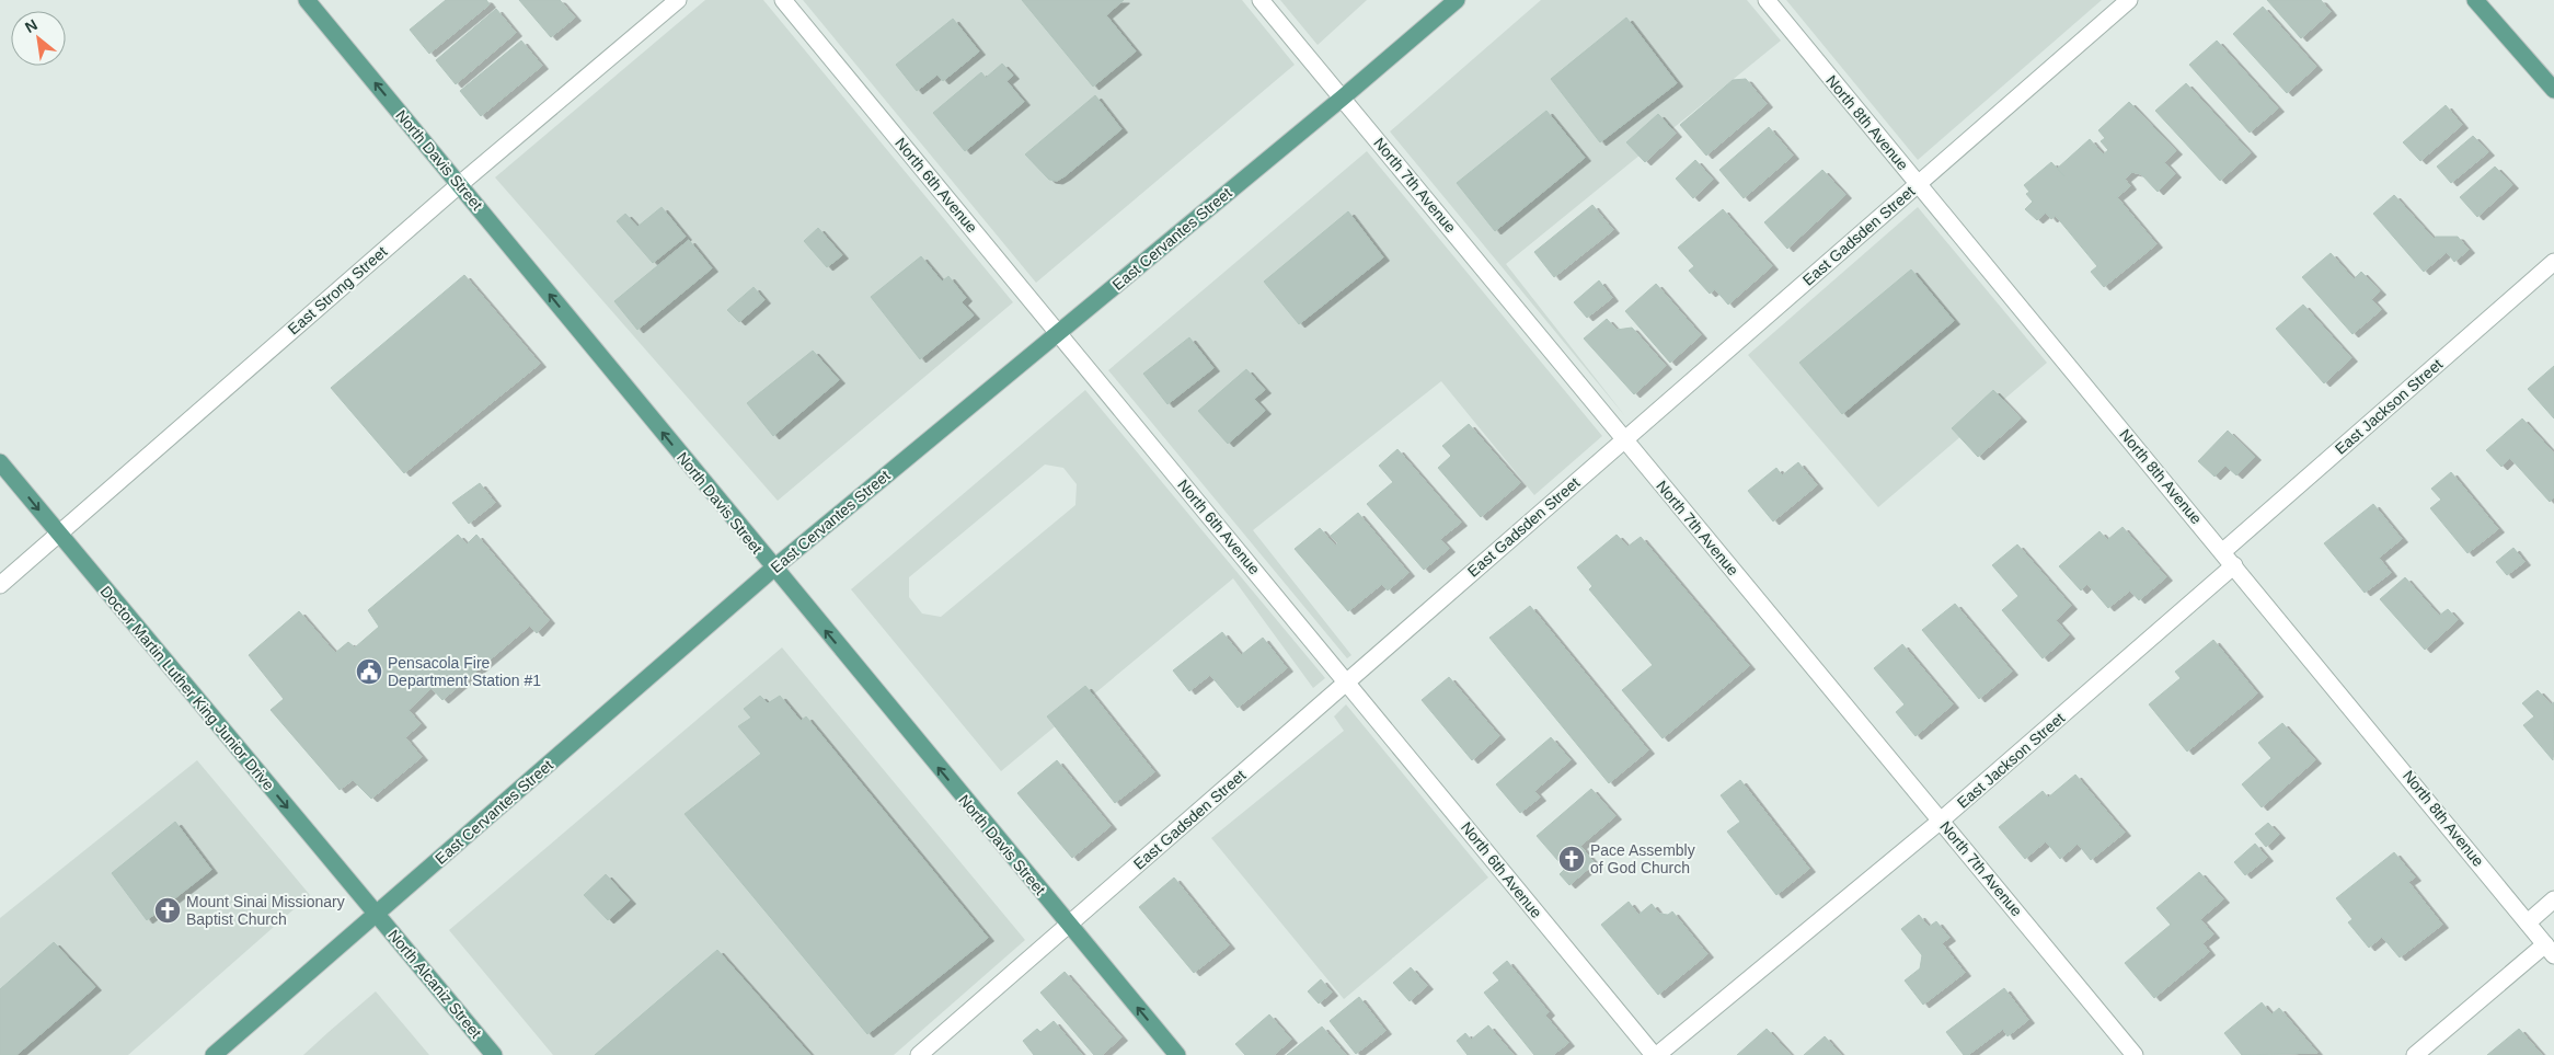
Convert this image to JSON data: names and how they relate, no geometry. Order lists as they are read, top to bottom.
{
  "streets": {
    "main road": [
      "North Davis Street",
      "East Cervantes Street",
      "Doctor Martin Luther King Junior Drive",
      "North Alcaniz Street"
    ],
    "street": [
      "North 8th Avenue",
      "North 6th Avenue",
      "North 7th Avenue",
      "East Gadsden Street",
      "East Strong Street",
      "East Jackson Street"
    ]
  },
  "crossings": [
    ["North 8th Avenue", "East Gadsden Street"],
    ["North 8th Avenue", "East Jackson Street"],
    ["North Davis Street", "East Gadsden Street"],
    ["North Davis Street", "East Cervantes Street"],
    ["North Davis Street", "East Strong Street"],
    ["North 6th Avenue", "East Gadsden Street"],
    ["North 6th Avenue", "East Cervantes Street"],
    ["North 6th Avenue", "East Jackson Street"],
    ["North 7th Avenue", "East Gadsden Street"],
    ["North 7th Avenue", "East Cervantes Street"],
    ["North 7th Avenue", "East Jackson Street"],
    ["East Cervantes Street", "Doctor Martin Luther King Junior Drive"],
    ["East Cervantes Street", "North Alcaniz Street"],
    ["East Strong Street", "Doctor Martin Luther King Junior Drive"],
    ["Doctor Martin Luther King Junior Drive", "North Alcaniz Street"]
  ],
  "one_way": ["North Davis Street", "Doctor Martin Luther King Junior Drive"],
  "places": {
    "public building": ["Pensacola Fire Department Station #1"],
    "church": ["Pace Assembly of God Church", "Mount Sinai Missionary Baptist Church"]
  },
  "north": "top left"
}
